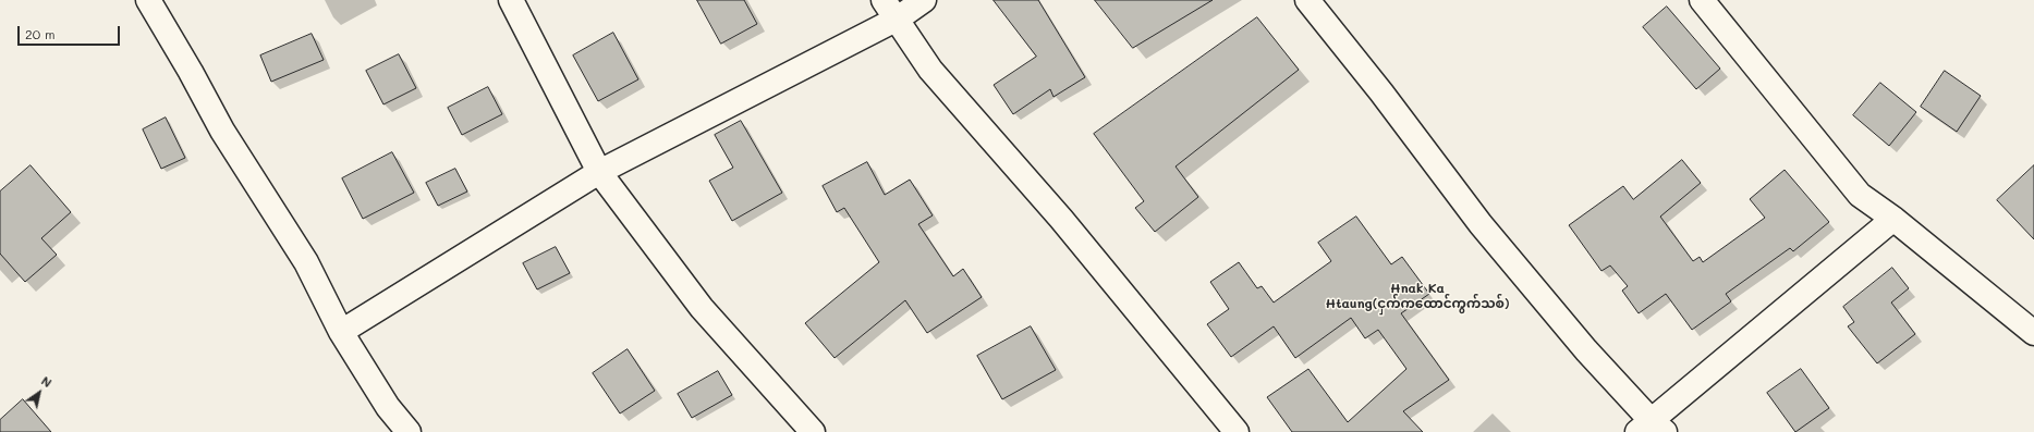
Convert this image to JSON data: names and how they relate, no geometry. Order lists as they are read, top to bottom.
{
  "districts": ["Hnak Ka Htaung(ငှက်ကထောင်ကွက်သစ်)"],
  "scale_bar": "20 m",
  "north": "top right"
}
